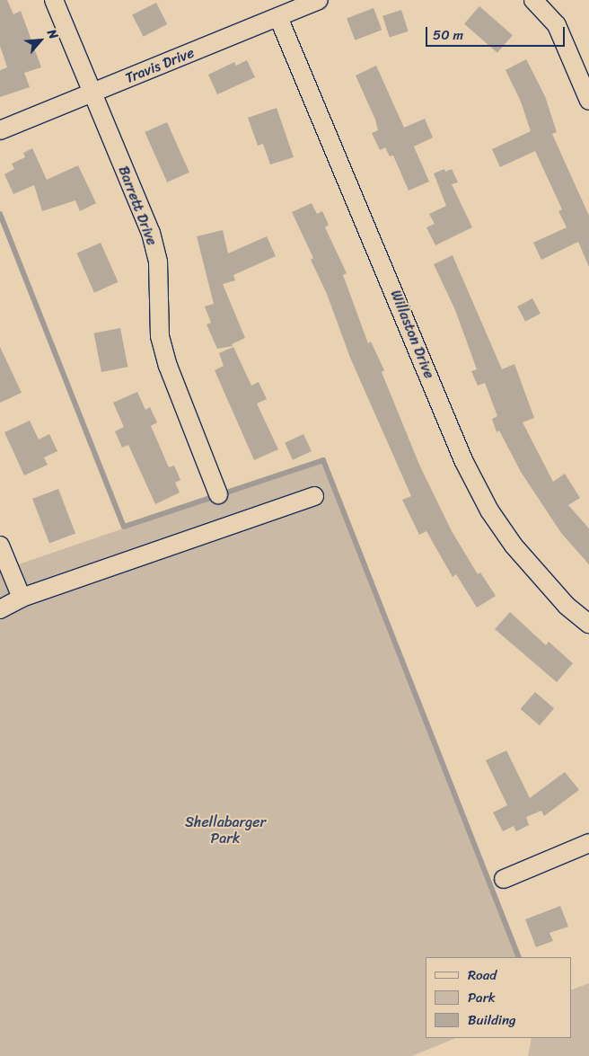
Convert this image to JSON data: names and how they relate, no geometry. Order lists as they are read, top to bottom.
{
  "streets": {
    "street": ["Travis Drive", "Barrett Drive", "Willaston Drive"]
  },
  "crossings": [
    ["Travis Drive", "Barrett Drive"],
    ["Travis Drive", "Willaston Drive"]
  ],
  "parks": ["Shellabarger Park"],
  "legend": ["Road", "Park", "Building"],
  "scale_bar": "50 m",
  "north": "top right"
}
